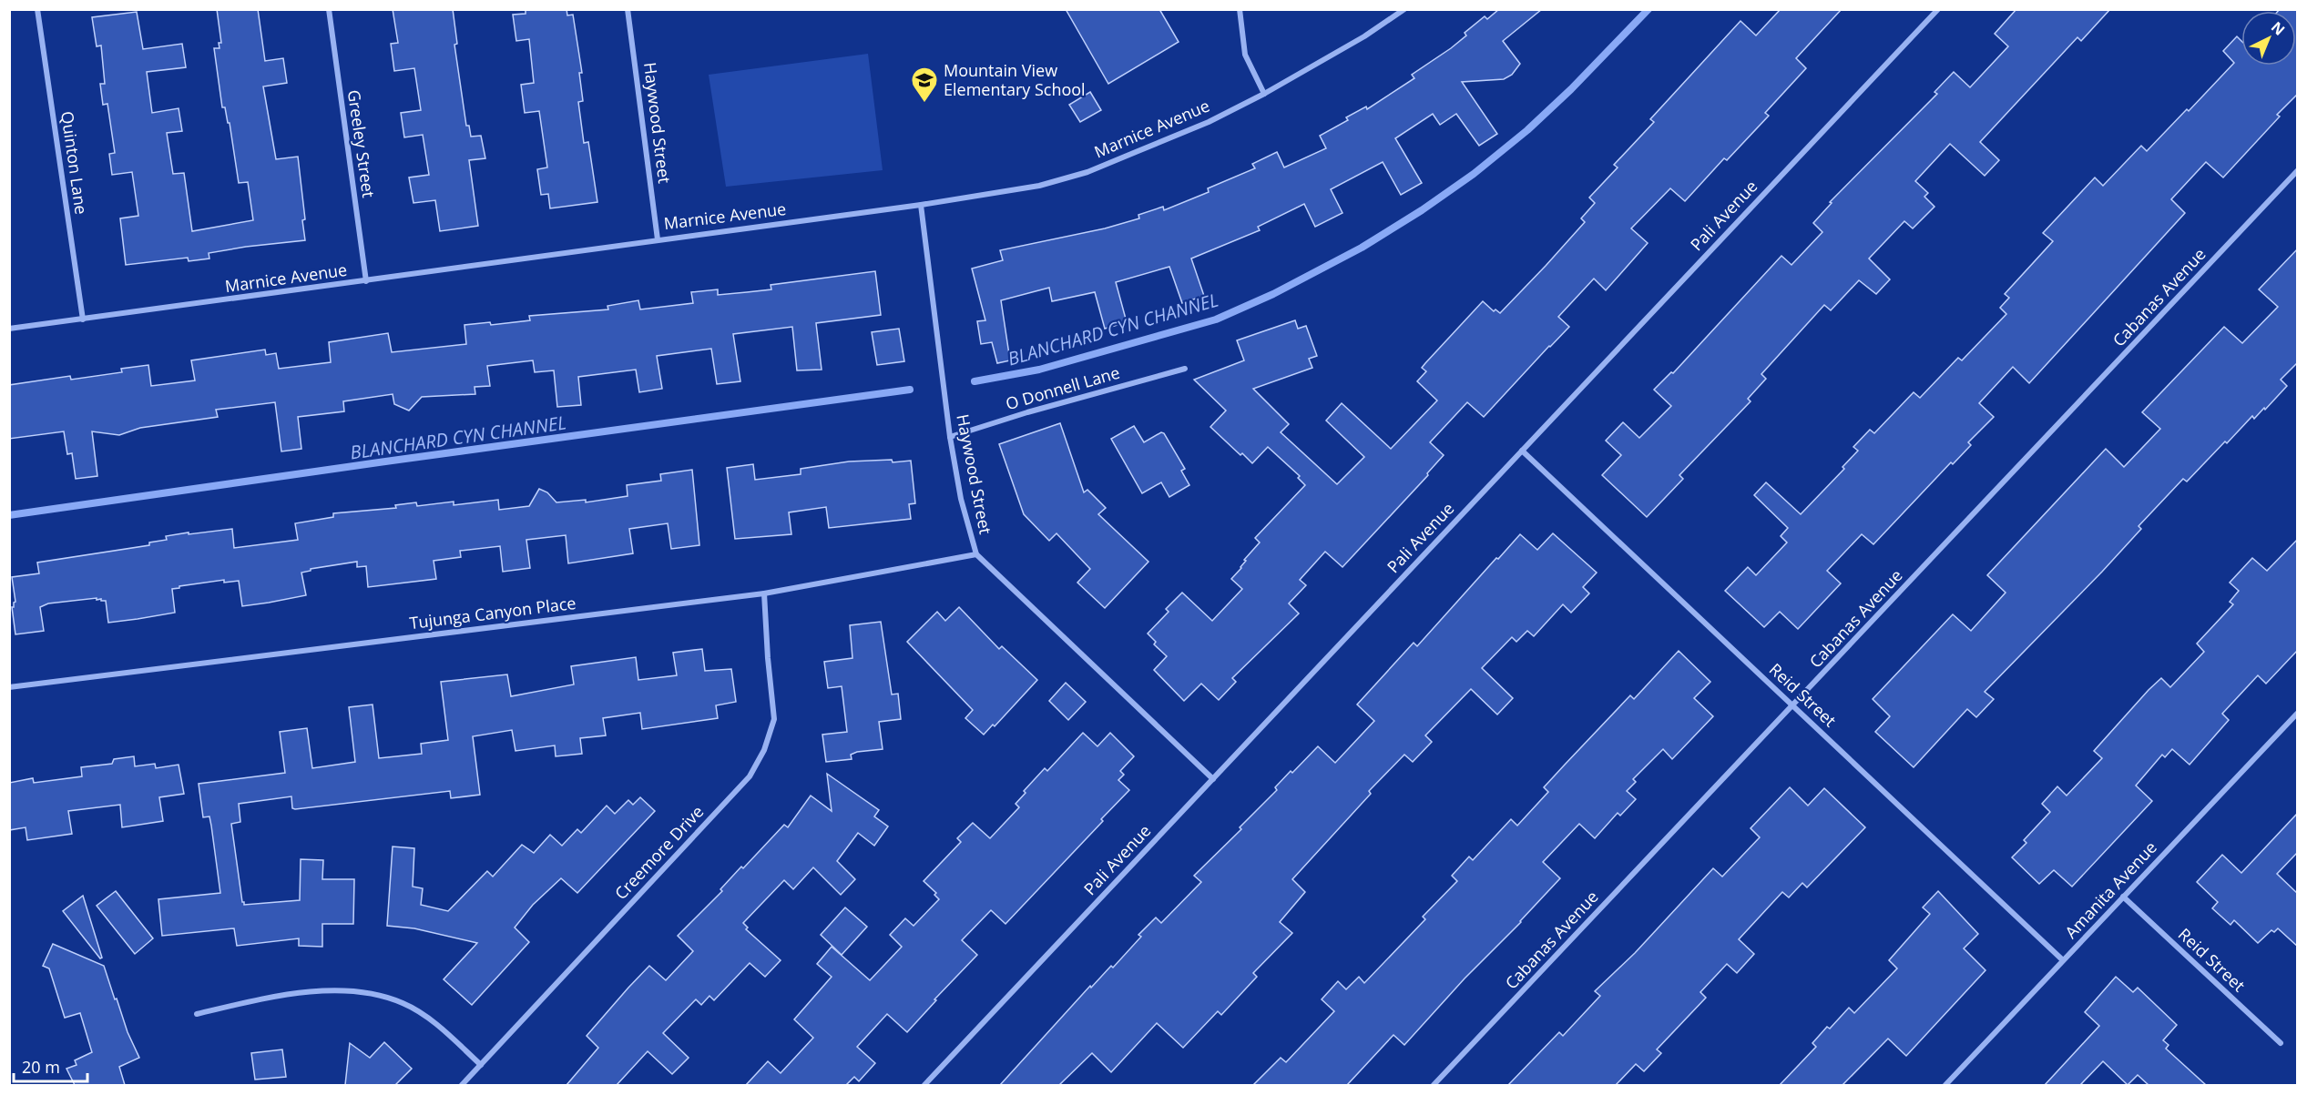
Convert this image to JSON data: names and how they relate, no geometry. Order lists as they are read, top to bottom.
{
  "streets": {
    "street": [
      "Haywood Street",
      "Marnice Avenue",
      "Greeley Street",
      "Quinton Lane",
      "Pali Avenue",
      "Cabanas Avenue",
      "O Donnell Lane",
      "Tujunga Canyon Place",
      "Reid Street",
      "Creemore Drive",
      "Amanita Avenue"
    ]
  },
  "crossings": [
    ["Haywood Street", "Marnice Avenue"],
    ["Haywood Street", "Pali Avenue"],
    ["Haywood Street", "O Donnell Lane"],
    ["Haywood Street", "Tujunga Canyon Place"],
    ["Marnice Avenue", "Greeley Street"],
    ["Marnice Avenue", "Quinton Lane"],
    ["Pali Avenue", "Reid Street"],
    ["Cabanas Avenue", "Reid Street"],
    ["Tujunga Canyon Place", "Creemore Drive"],
    ["Reid Street", "Amanita Avenue"]
  ],
  "water": ["BLANCHARD CYN CHANNEL"],
  "places": {
    "school or university": ["Mountain View Elementary School"]
  },
  "scale_bar": "20 m",
  "north": "top right"
}
